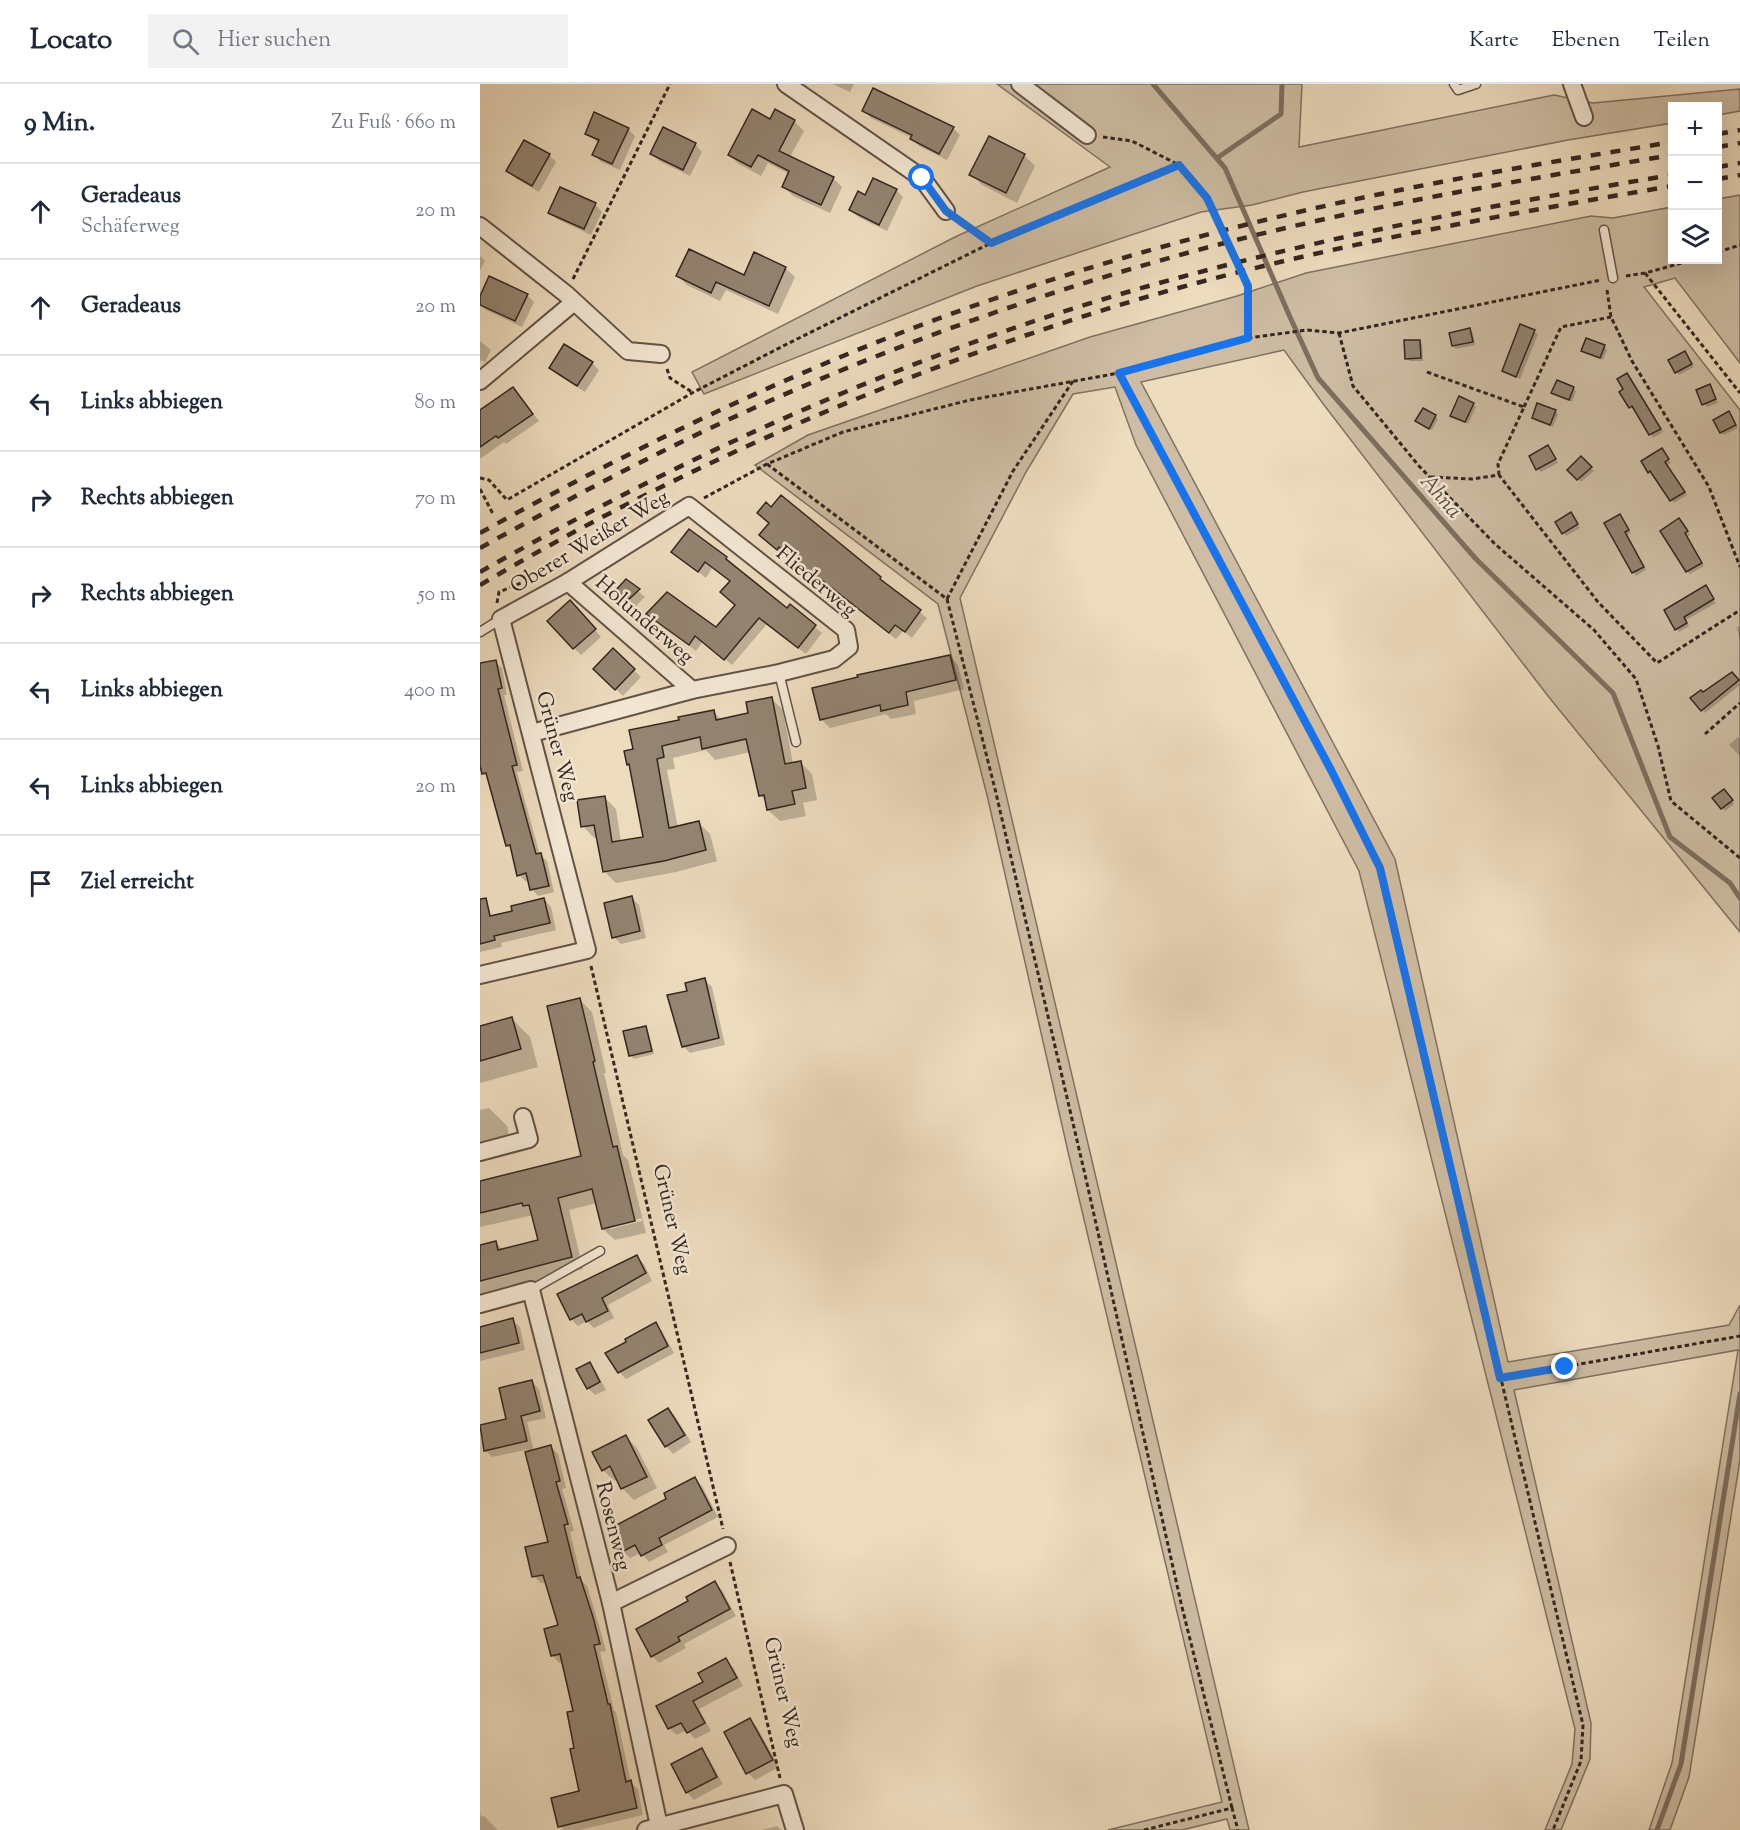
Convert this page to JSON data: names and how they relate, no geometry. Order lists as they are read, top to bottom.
{
  "streets": {
    "street": [
      "Oberer Weißer Weg",
      "Fliederweg",
      "Holunderweg",
      "Grüner Weg",
      "Rosenweg"
    ]
  },
  "crossings": [
    ["Oberer Weißer Weg", "Fliederweg"],
    ["Oberer Weißer Weg", "Holunderweg"],
    ["Oberer Weißer Weg", "Grüner Weg"],
    ["Fliederweg", "Holunderweg"],
    ["Fliederweg", "Grüner Weg"]
  ],
  "water": ["Ahna"],
  "page": {
    "header": "Locato",
    "search": "Hier suchen",
    "nav": ["Karte", "Ebenen", "Teilen"],
    "heading": ["9 Min.", "Zu Fuß · 660 m"],
    "map_buttons": ["+", "−"],
    "list": [
      ["Geradeaus", "Schäferweg", "20 m"],
      ["Geradeaus", "20 m"],
      ["Links abbiegen", "80 m"],
      ["Rechts abbiegen", "70 m"],
      ["Rechts abbiegen", "50 m"],
      ["Links abbiegen", "400 m"],
      ["Links abbiegen", "20 m"],
      "Ziel erreicht"
    ]
  }
}
